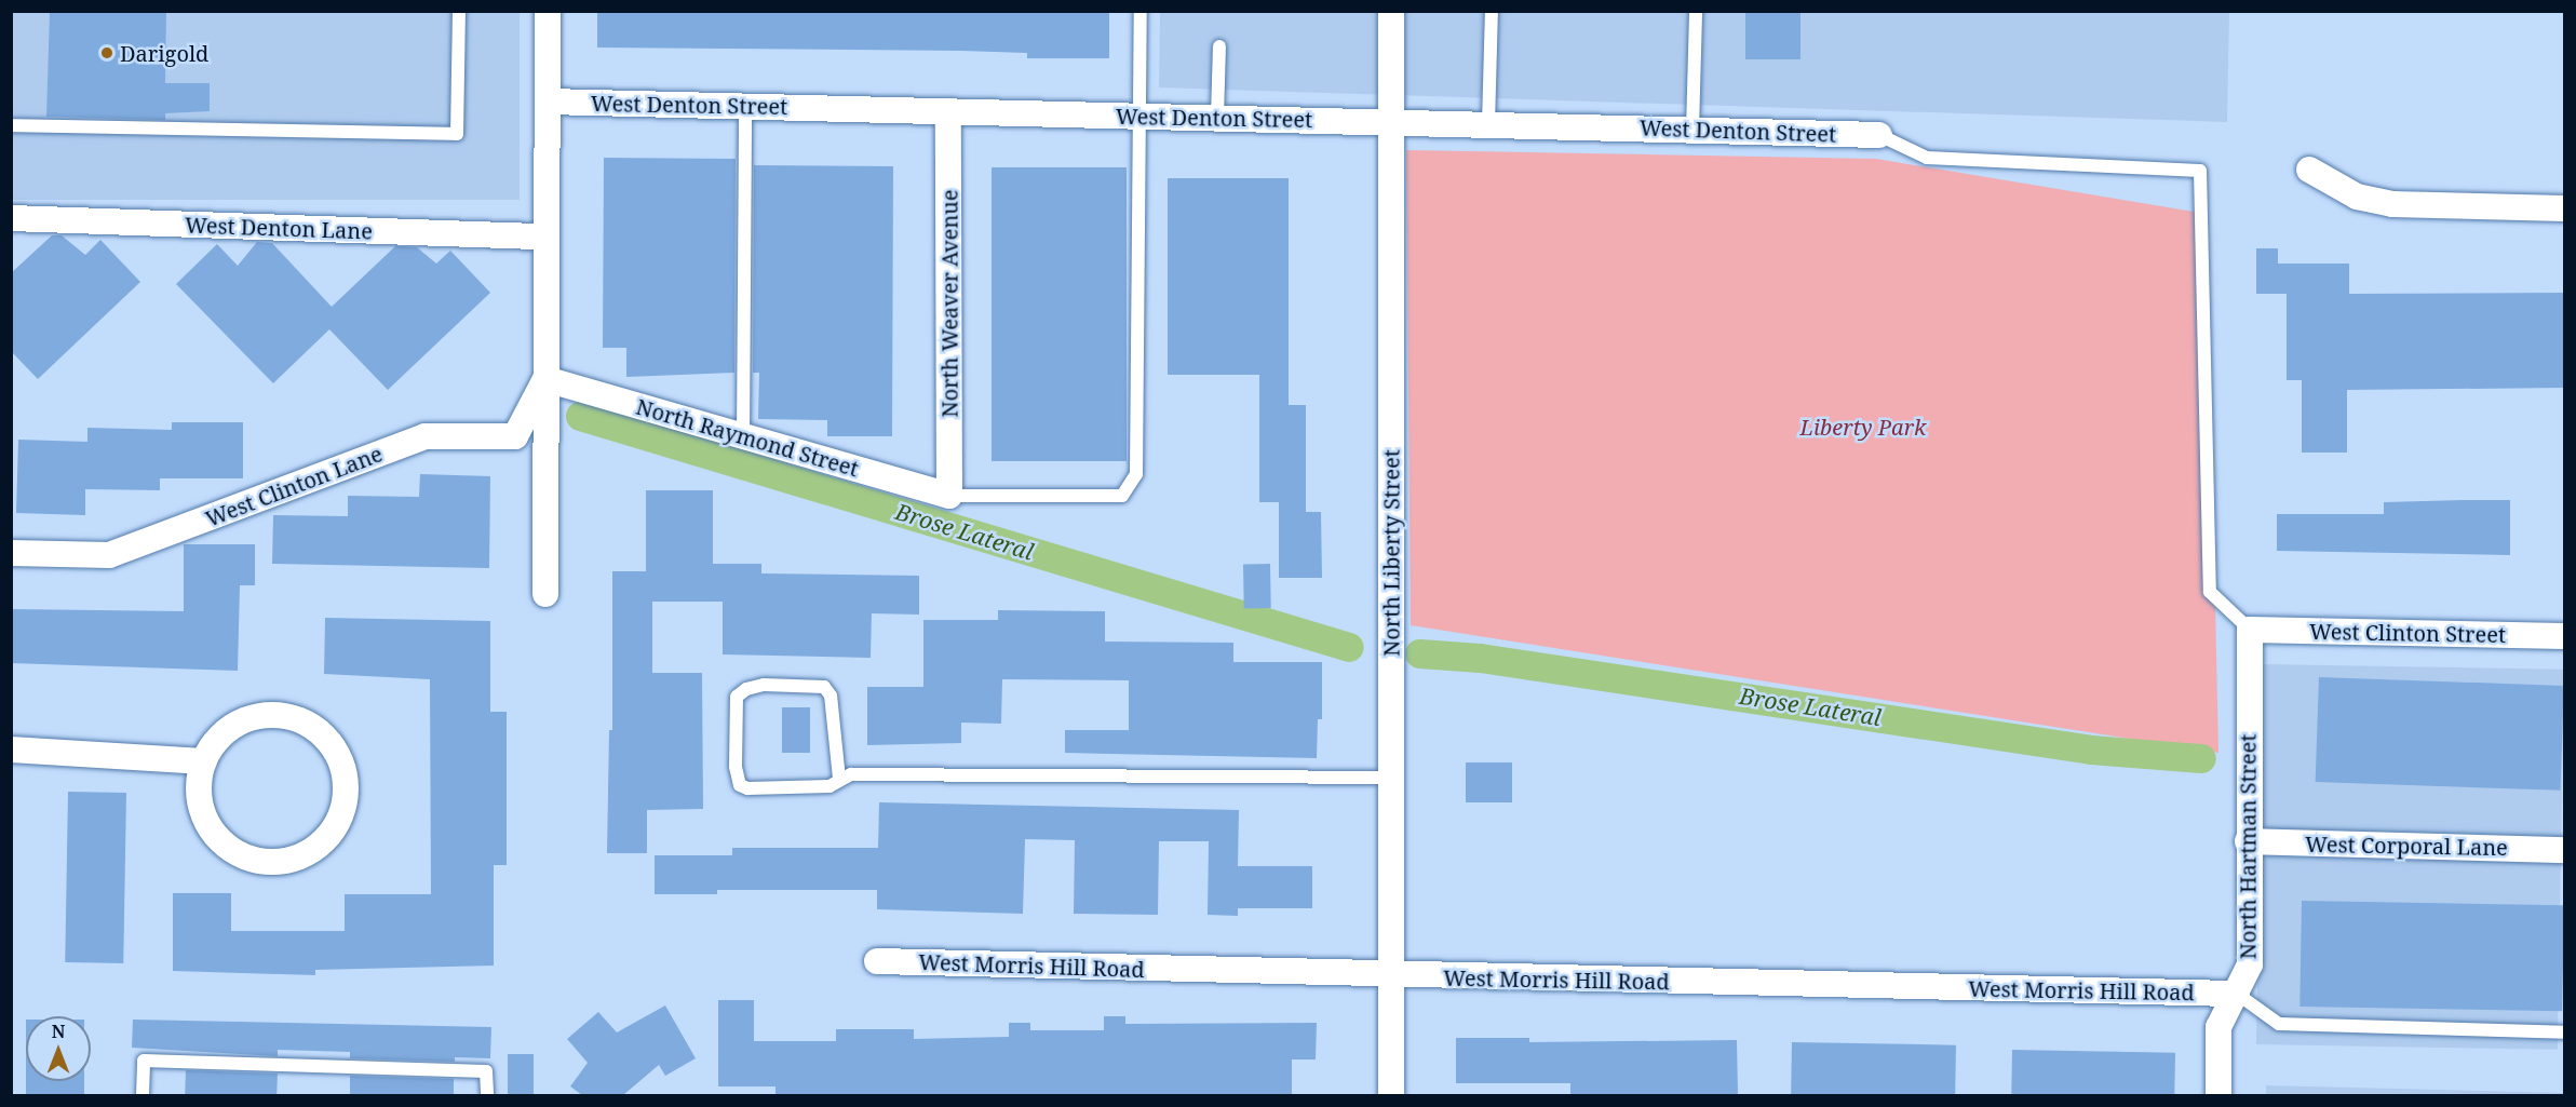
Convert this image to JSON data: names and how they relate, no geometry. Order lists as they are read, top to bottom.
{
  "streets": {
    "street": [
      "West Denton Street",
      "West Denton Lane",
      "North Weaver Avenue",
      "North Raymond Street",
      "West Clinton Lane",
      "North Liberty Street",
      "West Clinton Street",
      "West Corporal Lane",
      "North Hartman Street",
      "West Morris Hill Road"
    ]
  },
  "crossings": [
    ["West Denton Street", "North Weaver Avenue"],
    ["West Denton Street", "North Liberty Street"],
    ["North Weaver Avenue", "North Raymond Street"],
    ["North Raymond Street", "West Clinton Lane"],
    ["North Liberty Street", "West Morris Hill Road"],
    ["West Clinton Street", "North Hartman Street"],
    ["West Corporal Lane", "North Hartman Street"],
    ["North Hartman Street", "West Morris Hill Road"]
  ],
  "water": ["Brose Lateral"],
  "parks": ["Liberty Park"],
  "places": ["Darigold"],
  "north": "top"
}
